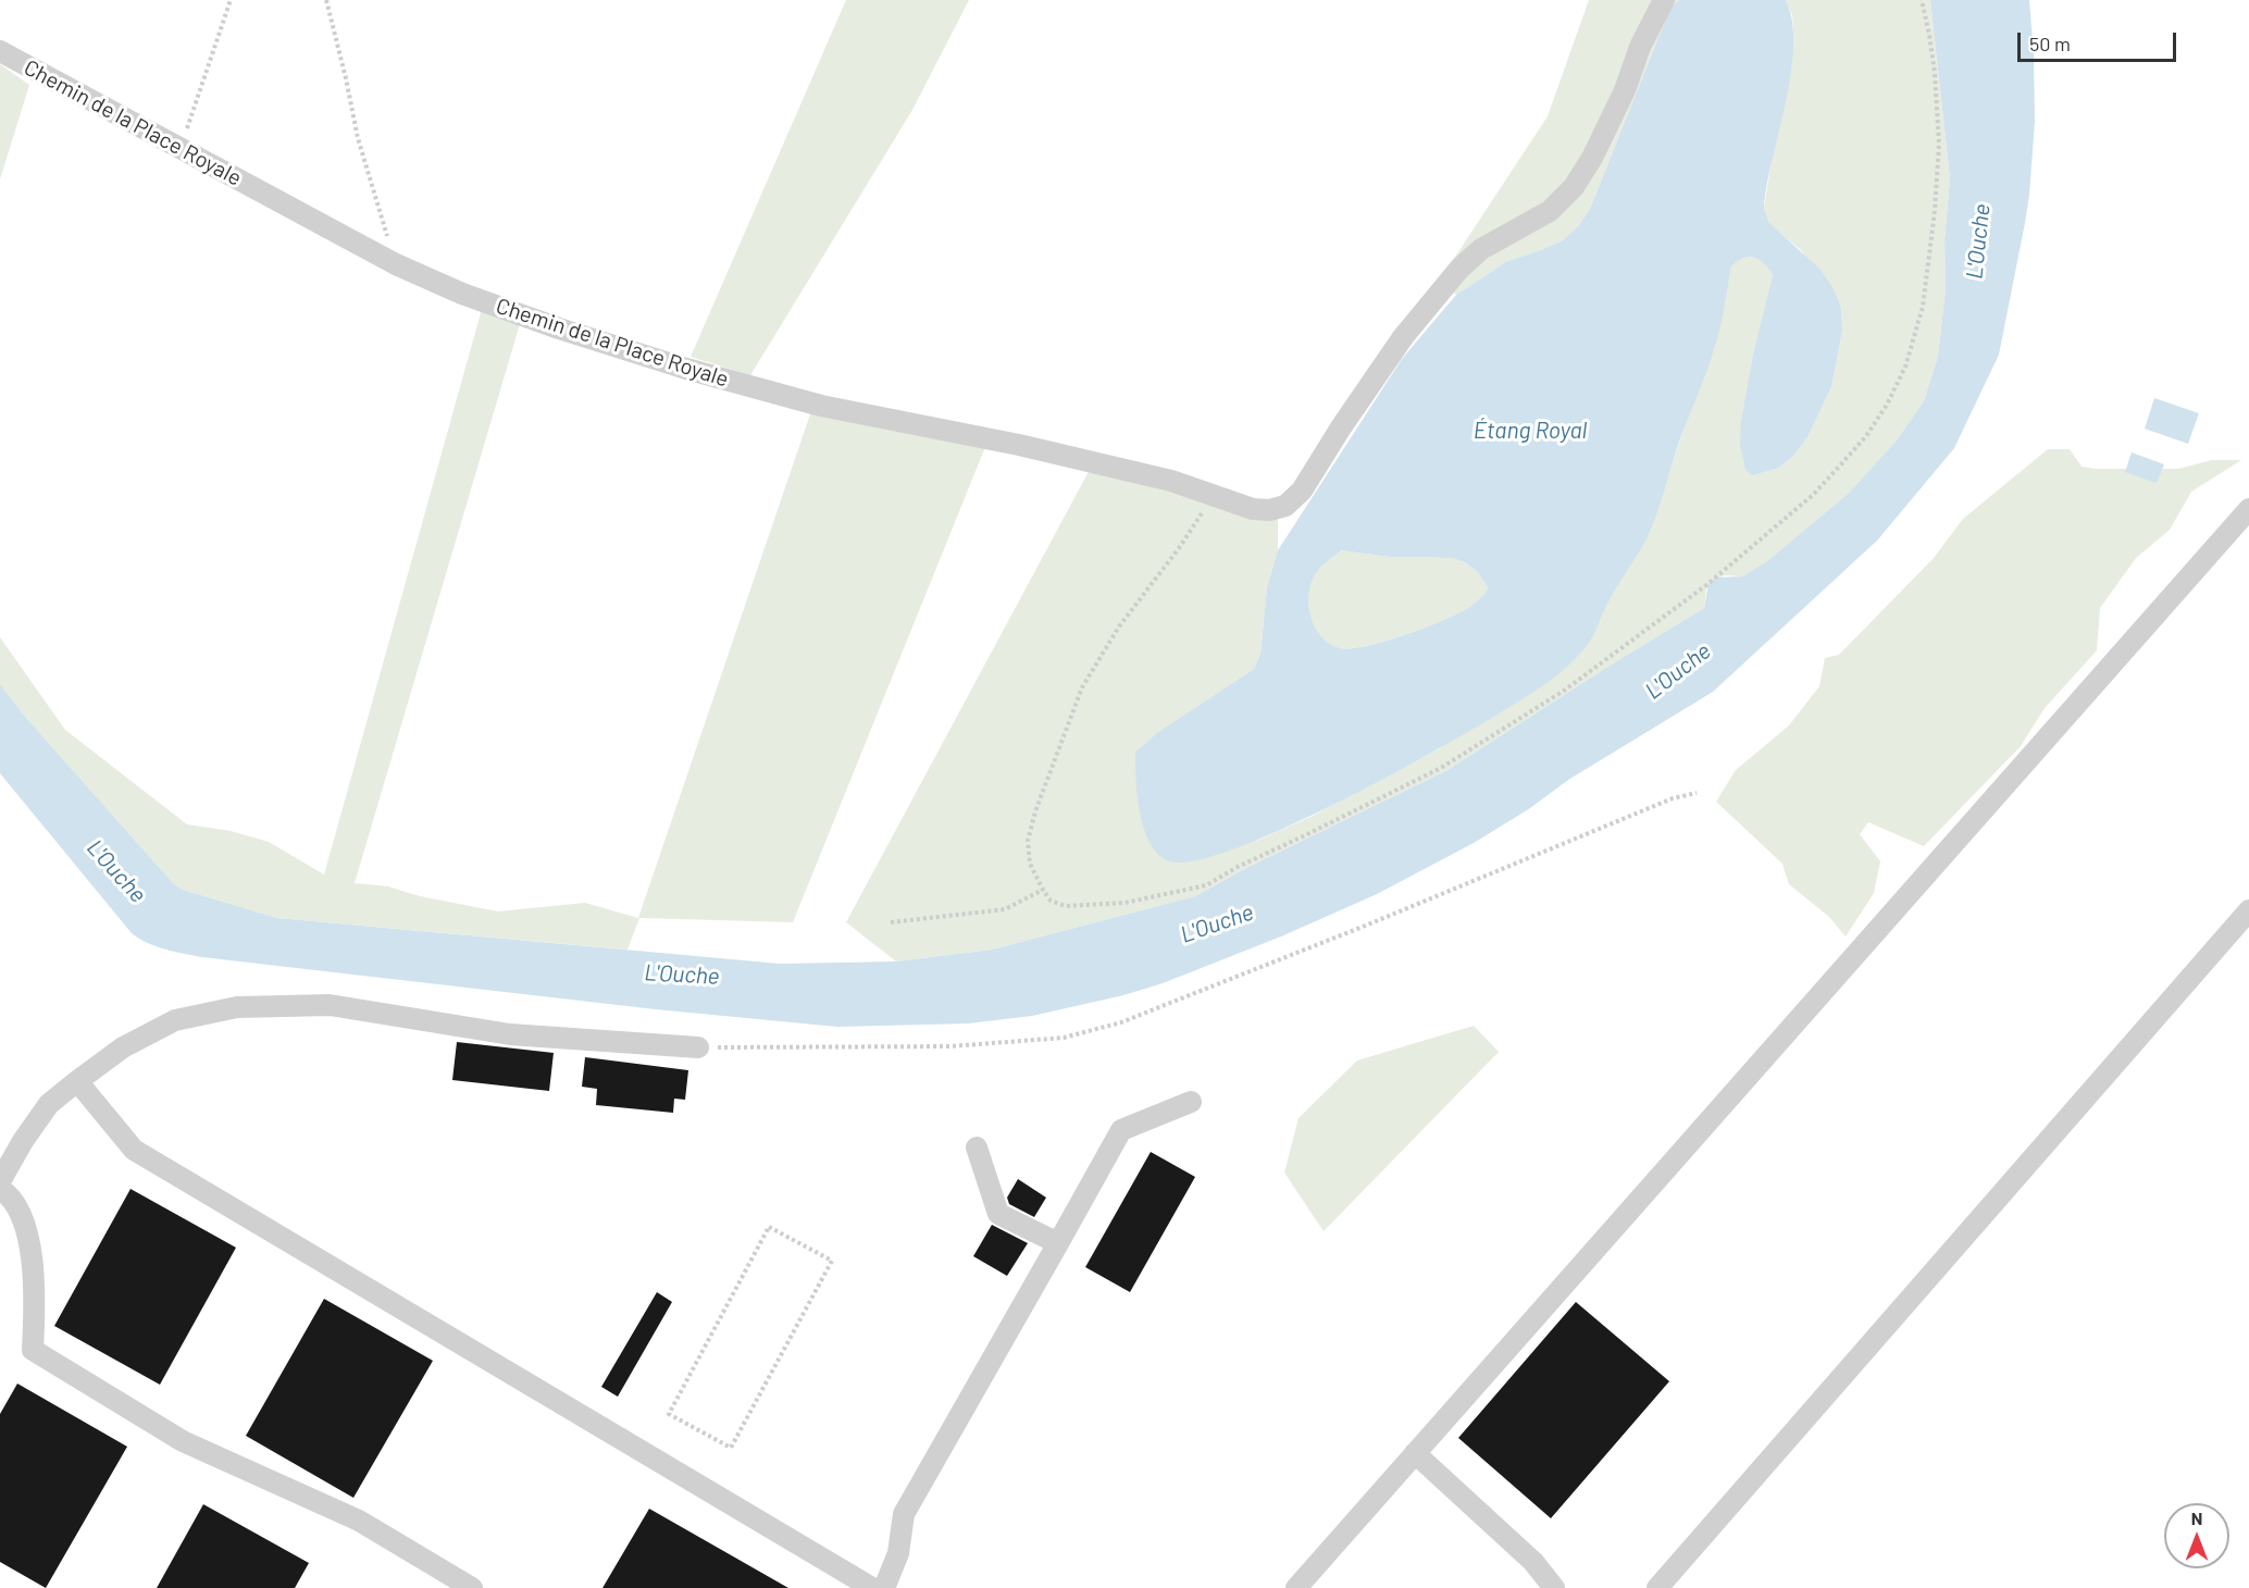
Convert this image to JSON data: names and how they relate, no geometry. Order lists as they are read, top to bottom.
{
  "streets": {
    "lane": ["Chemin de la Place Royale"]
  },
  "water": ["L'Ouche", "Étang Royal"],
  "scale_bar": "50 m",
  "north": "top"
}
